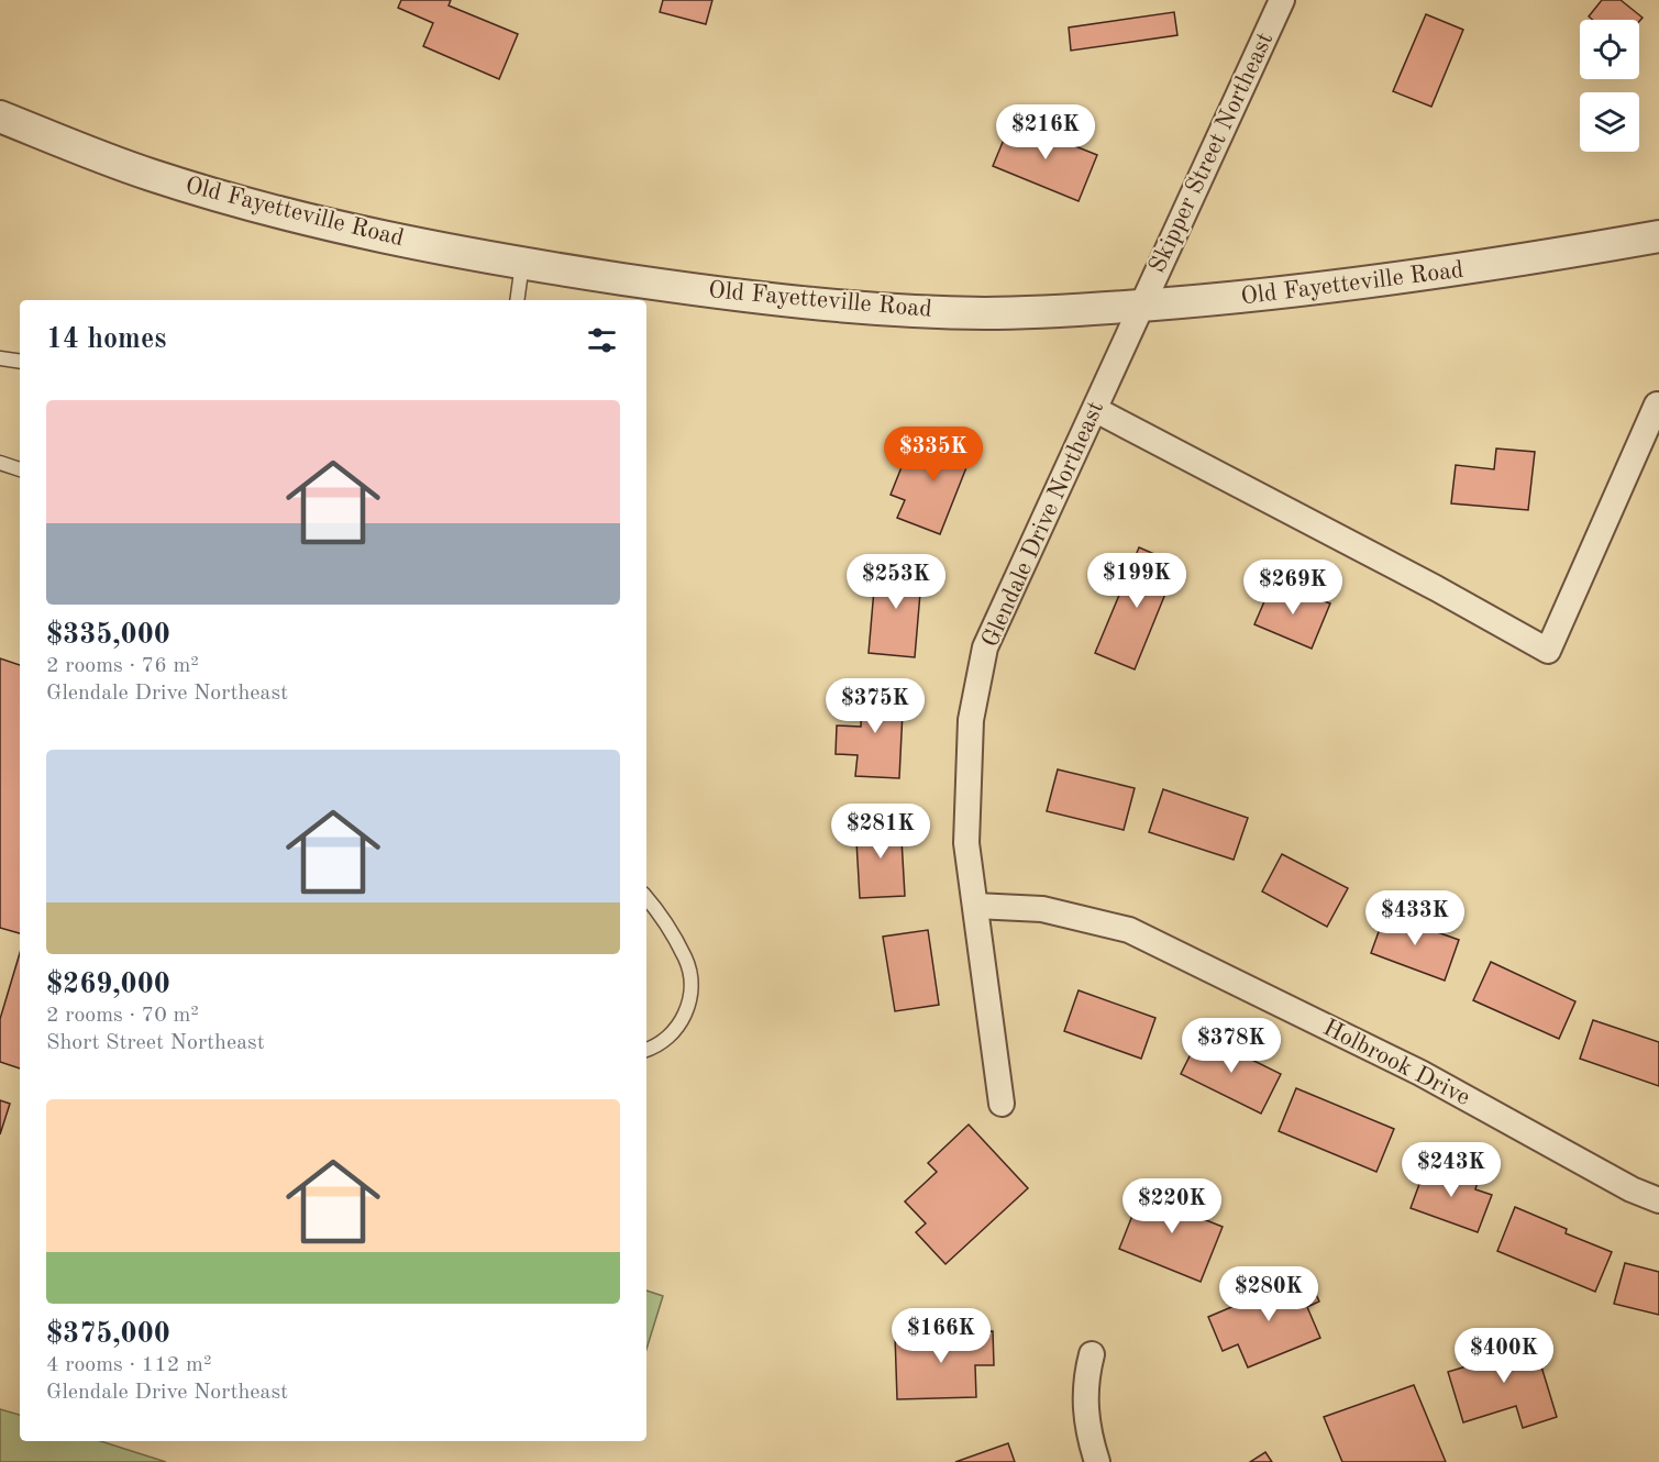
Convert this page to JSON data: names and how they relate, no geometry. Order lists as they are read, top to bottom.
{
  "streets": {
    "street": [
      "Skipper Street Northeast",
      "Old Fayetteville Road",
      "Glendale Drive Northeast",
      "Holbrook Drive"
    ]
  },
  "crossings": [
    ["Skipper Street Northeast", "Old Fayetteville Road"],
    ["Skipper Street Northeast", "Glendale Drive Northeast"],
    ["Old Fayetteville Road", "Glendale Drive Northeast"],
    ["Glendale Drive Northeast", "Holbrook Drive"]
  ],
  "page": {
    "price": [
      "$216K",
      "$335K",
      "$199K",
      "$253K",
      "$269K",
      "$375K",
      "$281K",
      "$433K",
      "$378K",
      "$243K",
      "$220K",
      "$280K",
      "$166K",
      "$400K"
    ],
    "heading": "14 homes",
    "list": [
      {
        "name": "$335,000",
        "note": "2 rooms · 76 m² · Glendale Drive Northeast"
      },
      {
        "name": "$269,000",
        "note": "2 rooms · 70 m² · Short Street Northeast"
      },
      {
        "name": "$375,000",
        "note": "4 rooms · 112 m² · Glendale Drive Northeast"
      }
    ]
  }
}
